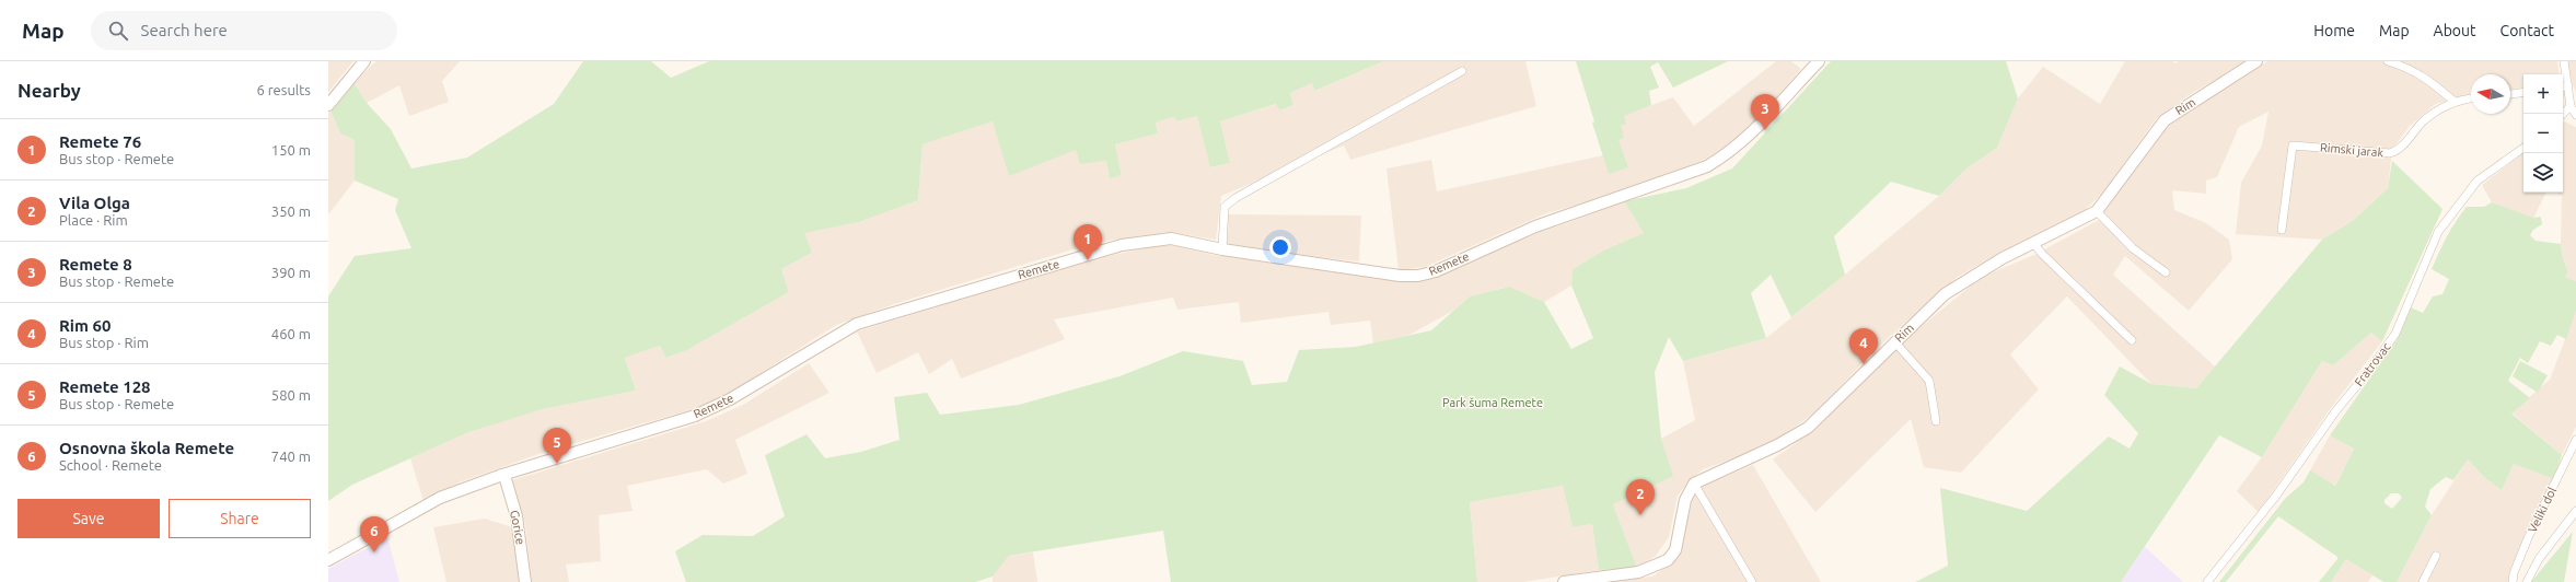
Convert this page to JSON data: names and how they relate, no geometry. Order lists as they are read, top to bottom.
{
  "streets": {
    "street": [
      "Rim",
      "Rimski jarak",
      "Remete",
      "Fratrovac",
      "Veliki dol",
      "Gorice"
    ]
  },
  "crossings": [
    ["Remete", "Gorice"]
  ],
  "parks": ["Park šuma Remete"],
  "north": "left",
  "page": {
    "header": "Map",
    "search": "Search here",
    "nav": [
      "Home",
      "Map",
      "About",
      "Contact"
    ],
    "heading": ["Nearby", "6 results"],
    "map_buttons": ["+", "−"],
    "pins": [
      "3",
      "1",
      "4",
      "5",
      "2",
      "6"
    ],
    "list": [
      {
        "mark": "1",
        "name": "Remete 76",
        "note": "Bus stop · Remete",
        "value": "150 m"
      },
      {
        "mark": "2",
        "name": "Vila Olga",
        "note": "Place · Rim",
        "value": "350 m"
      },
      {
        "mark": "3",
        "name": "Remete 8",
        "note": "Bus stop · Remete",
        "value": "390 m"
      },
      {
        "mark": "4",
        "name": "Rim 60",
        "note": "Bus stop · Rim",
        "value": "460 m"
      },
      {
        "mark": "5",
        "name": "Remete 128",
        "note": "Bus stop · Remete",
        "value": "580 m"
      },
      {
        "mark": "6",
        "name": "Osnovna škola Remete",
        "note": "School · Remete",
        "value": "740 m"
      }
    ],
    "buttons": ["Save", "Share"]
  }
}
